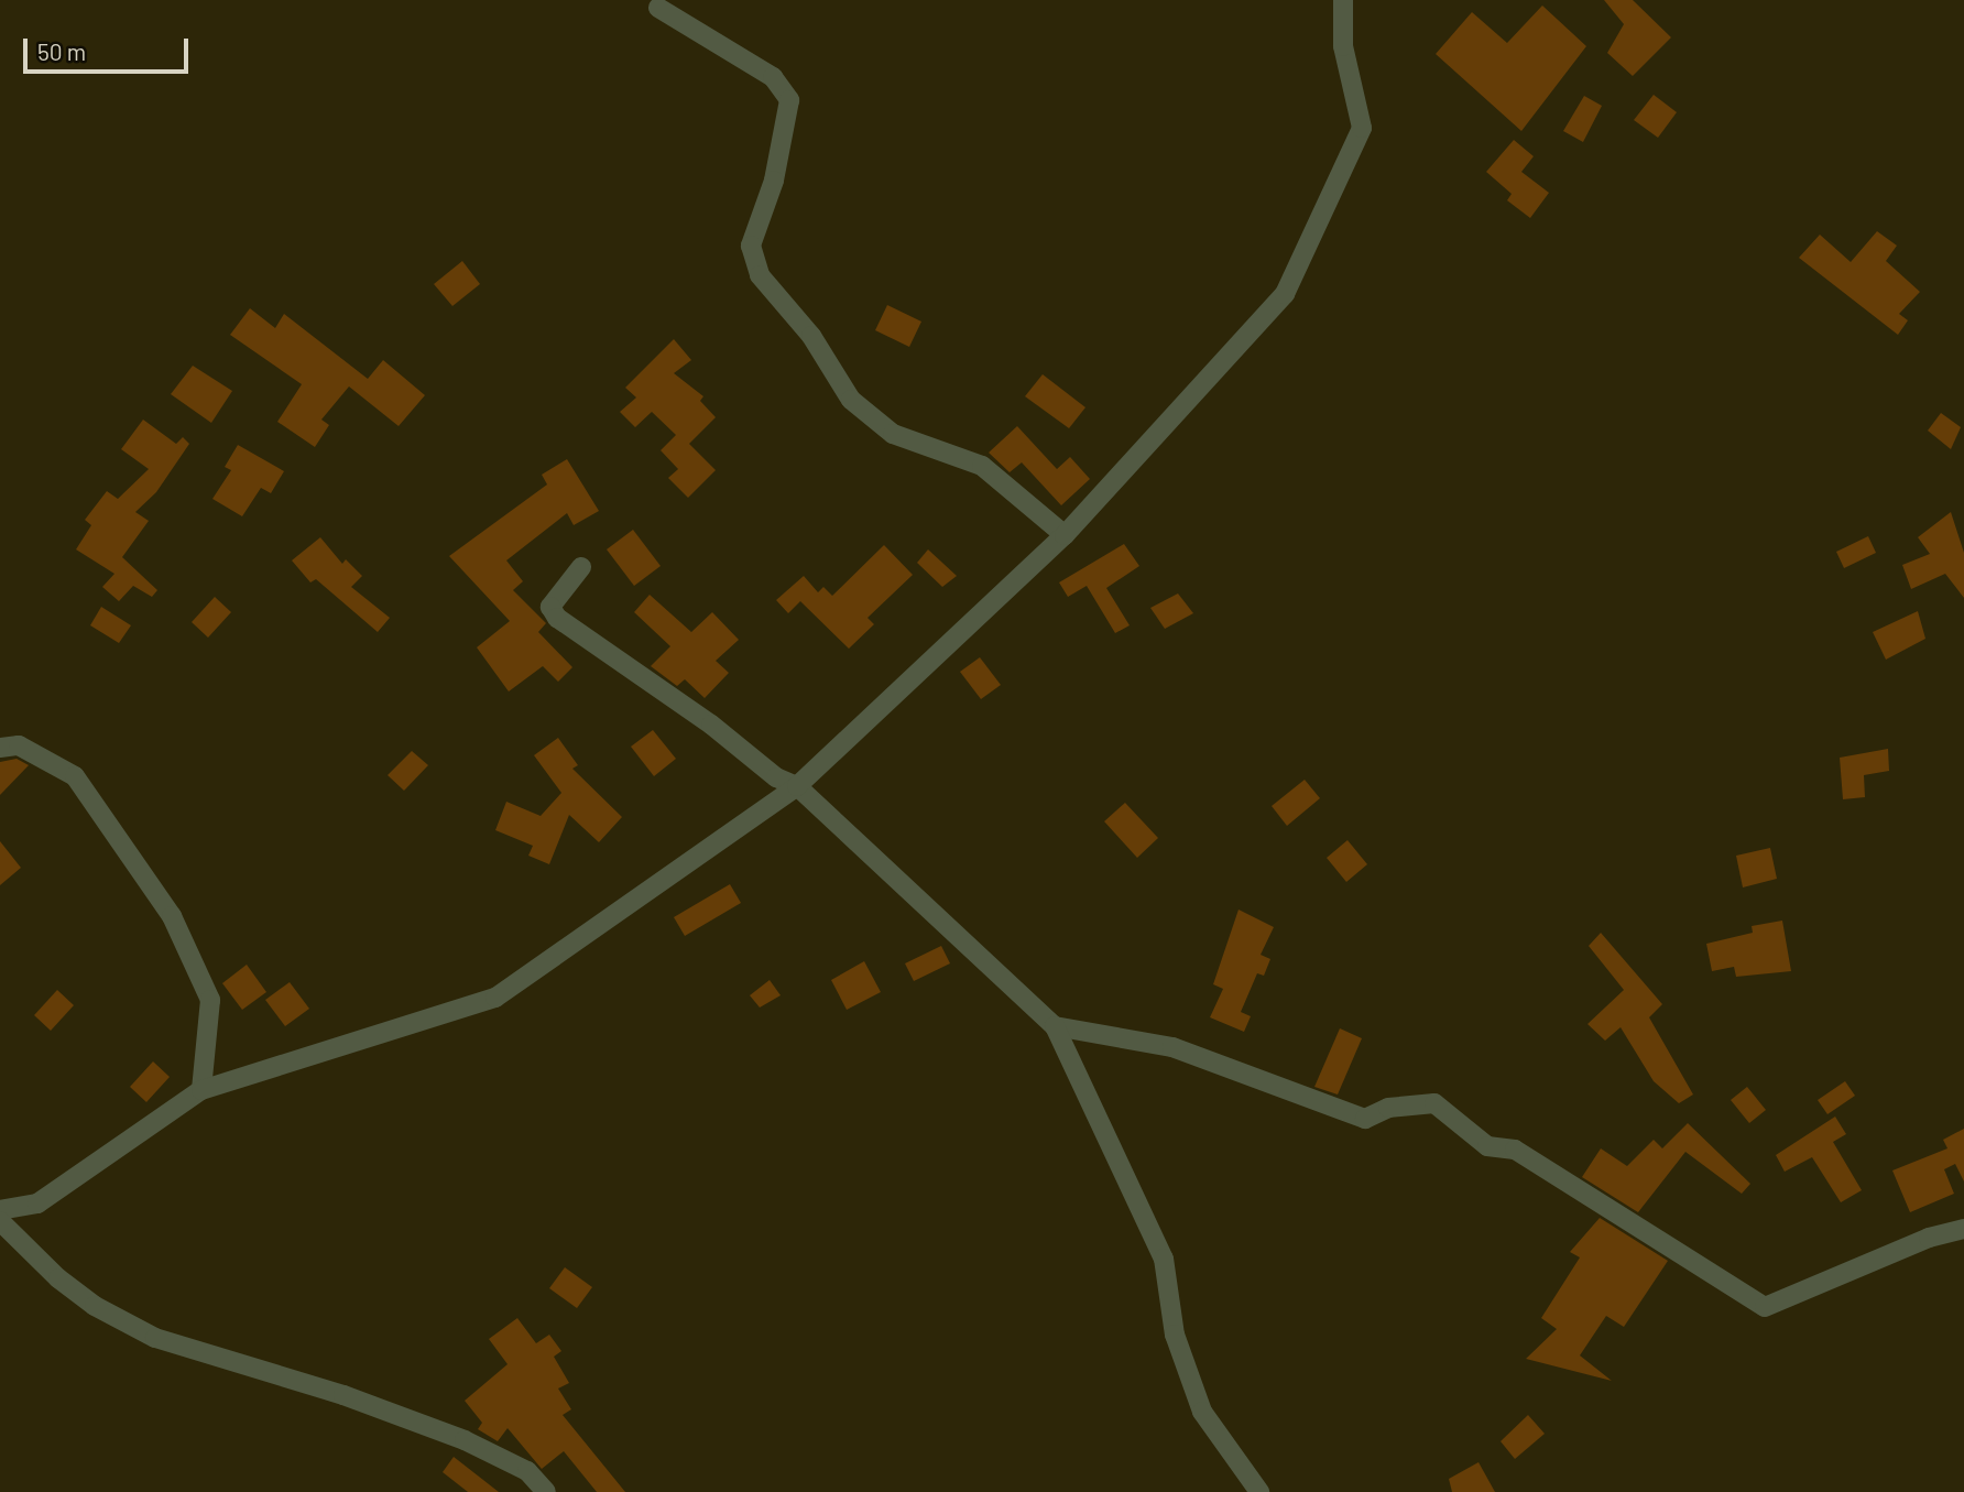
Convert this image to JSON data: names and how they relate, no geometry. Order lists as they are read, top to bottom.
{
  "scale_bar": "50 m"
}
